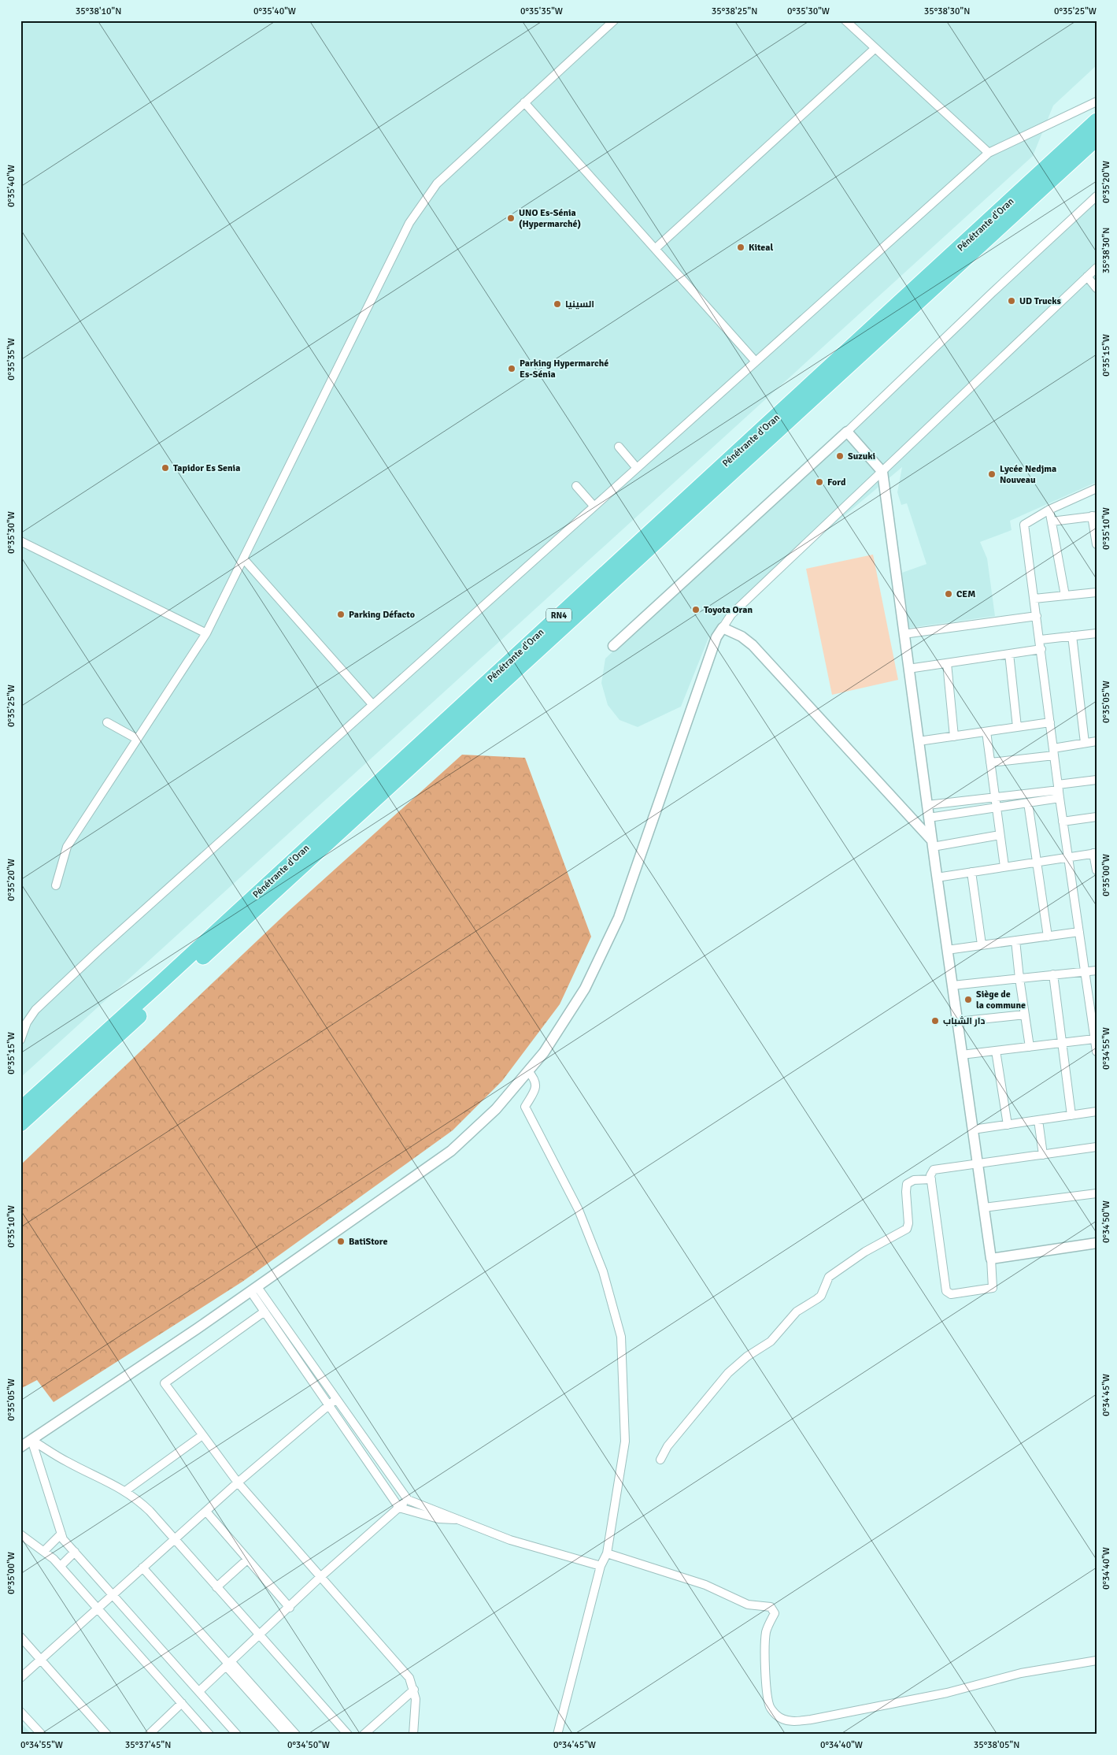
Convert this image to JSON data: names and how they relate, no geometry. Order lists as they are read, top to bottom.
{
  "streets": {
    "highway": ["Pénétrante d'Oran", "RN4"]
  },
  "places": [
    "UNO Es-Sénia (Hypermarché)",
    "Kiteal",
    "UD Trucks",
    "السينيا",
    "Parking Hypermarché Es-Sénia",
    "Suzuki",
    "Tapidor Es Senia",
    "Lycée Nedjma Nouveau",
    "Ford",
    "CEM",
    "Toyota Oran",
    "Parking Défacto",
    "Siège de la commune",
    "دار الشباب",
    "BatiStore"
  ],
  "coordinates": [
    "35°38'10\"N",
    "0°35'40\"W",
    "0°35'35\"W",
    "35°38'25\"N",
    "0°35'30\"W",
    "35°38'30\"N",
    "0°35'25\"W",
    "0°35'20\"W",
    "0°35'15\"W",
    "0°35'10\"W",
    "0°35'05\"W",
    "0°35'00\"W",
    "0°34'55\"W",
    "0°34'50\"W",
    "0°34'45\"W",
    "0°34'40\"W",
    "35°37'45\"N",
    "35°38'05\"N"
  ]
}
